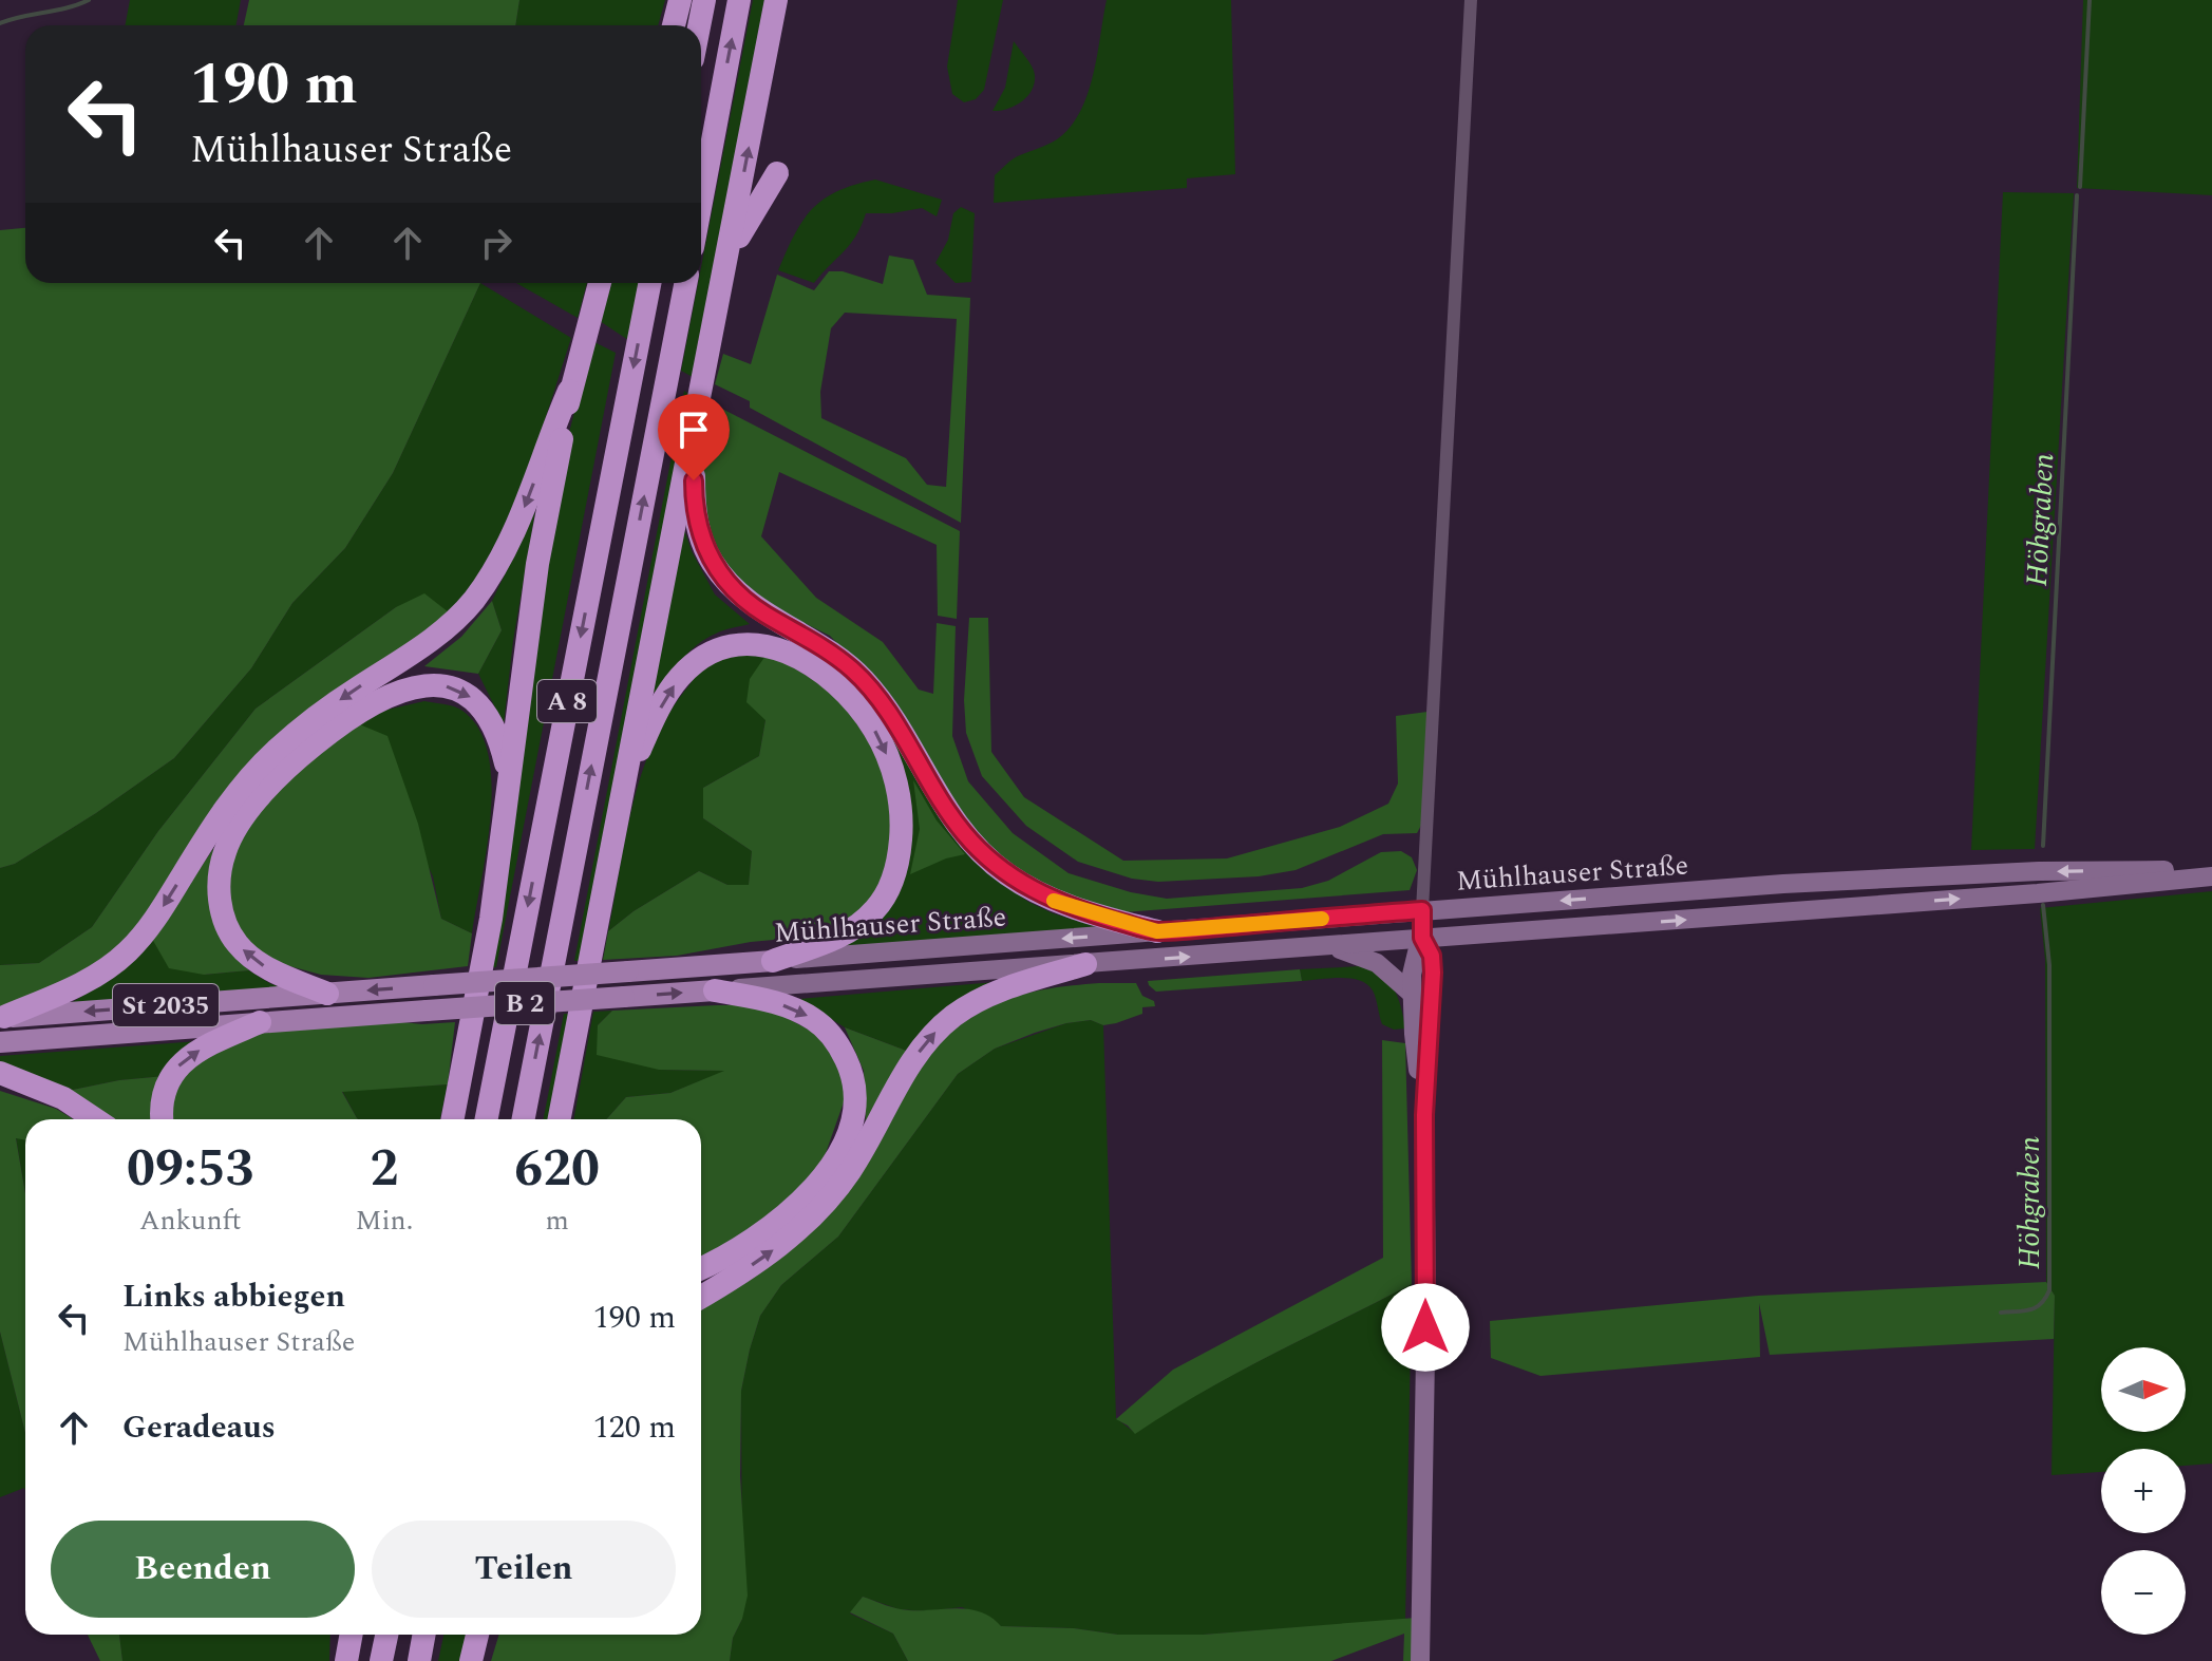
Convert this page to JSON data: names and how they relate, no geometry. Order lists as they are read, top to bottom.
{
  "streets": {
    "highway": ["A 8"],
    "main road": ["Mühlhauser Straße", "B 2", "St 2035"]
  },
  "water": ["Höhgraben"],
  "north": "right",
  "page": {
    "turn": ["190 m", "Mühlhauser Straße"],
    "eta": [
      "09:53",
      "Ankunft",
      "2",
      "Min.",
      "620",
      "m"
    ],
    "list": [
      {
        "name": "Links abbiegen",
        "note": "Mühlhauser Straße",
        "value": "190 m"
      },
      {
        "name": "Geradeaus",
        "value": "120 m"
      }
    ],
    "map_buttons": ["+", "−"],
    "buttons": ["Beenden", "Teilen"]
  }
}
